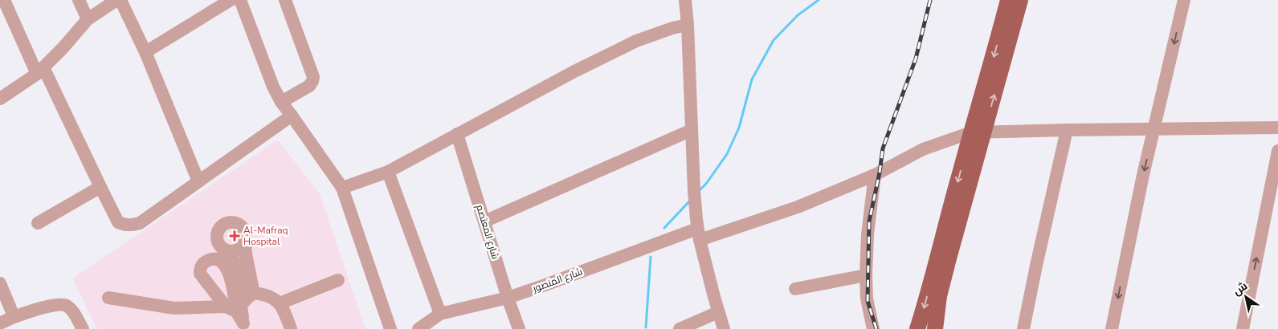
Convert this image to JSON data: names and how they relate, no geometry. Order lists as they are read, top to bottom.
{
  "streets": {
    "street": ["شارع المعتصم", "شارع المنصور"]
  },
  "crossings": [
    ["شارع المعتصم", "شارع المنصور"]
  ],
  "places": {
    "health": ["Al-Mafraq Hospital"]
  },
  "north": "top left"
}
